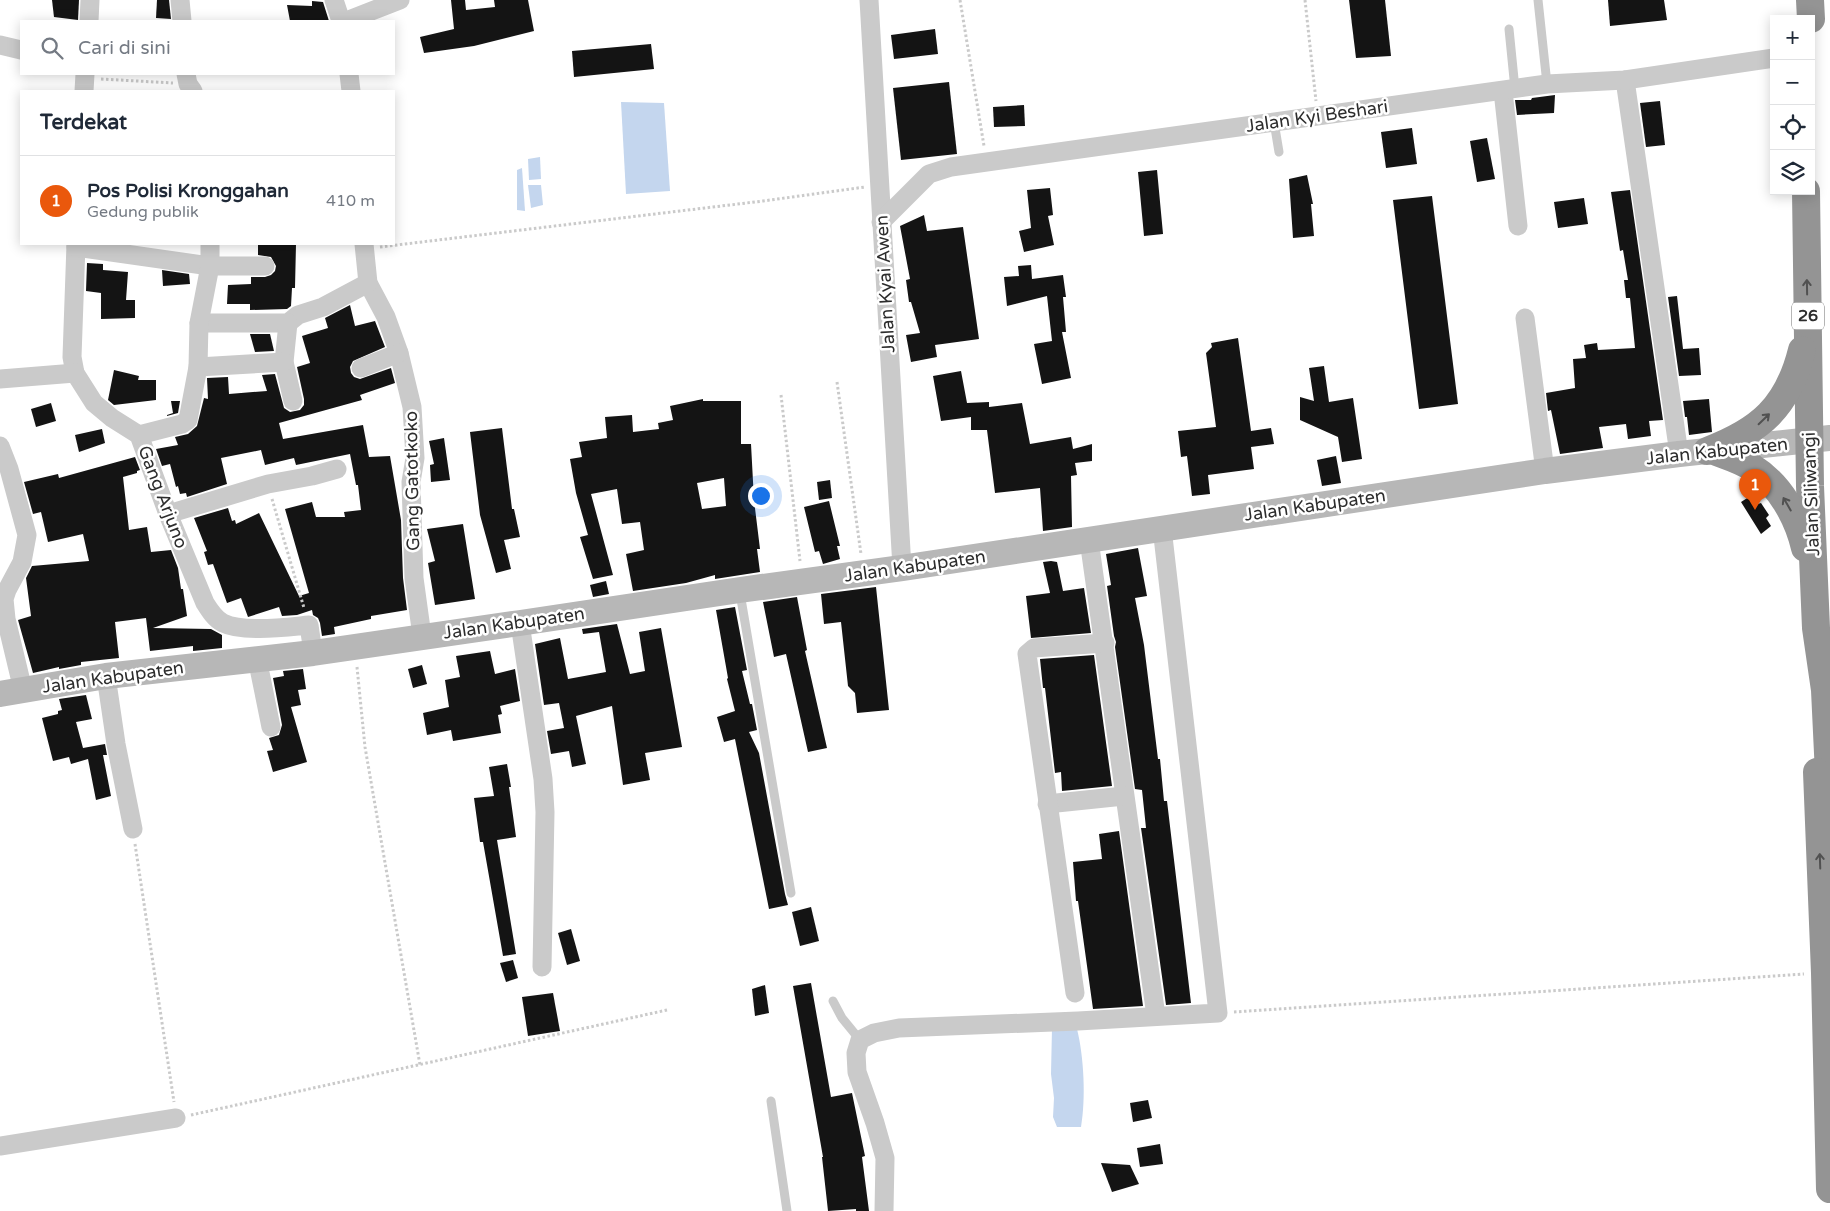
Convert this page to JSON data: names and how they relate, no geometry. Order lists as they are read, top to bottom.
{
  "streets": {
    "highway": ["26", "Jalan Siliwangi"],
    "main road": ["Jalan Kabupaten"],
    "street": [
      "Jalan Kyi Beshari",
      "Jalan Kyai Awen",
      "Gang Gatotkoko",
      "Gang Arjuno"
    ]
  },
  "crossings": [
    ["Jalan Kyi Beshari", "Jalan Kyai Awen"],
    ["Jalan Kyai Awen", "Jalan Kabupaten"],
    ["Jalan Kabupaten", "Gang Gatotkoko"],
    ["Jalan Kabupaten", "Jalan Siliwangi"]
  ],
  "page": {
    "map_buttons": ["+", "−"],
    "search": "Cari di sini",
    "heading": "Terdekat",
    "list": [
      {
        "mark": "1",
        "name": "Pos Polisi Kronggahan",
        "note": "Gedung publik",
        "value": "410 m"
      }
    ],
    "pins": "1"
  }
}
